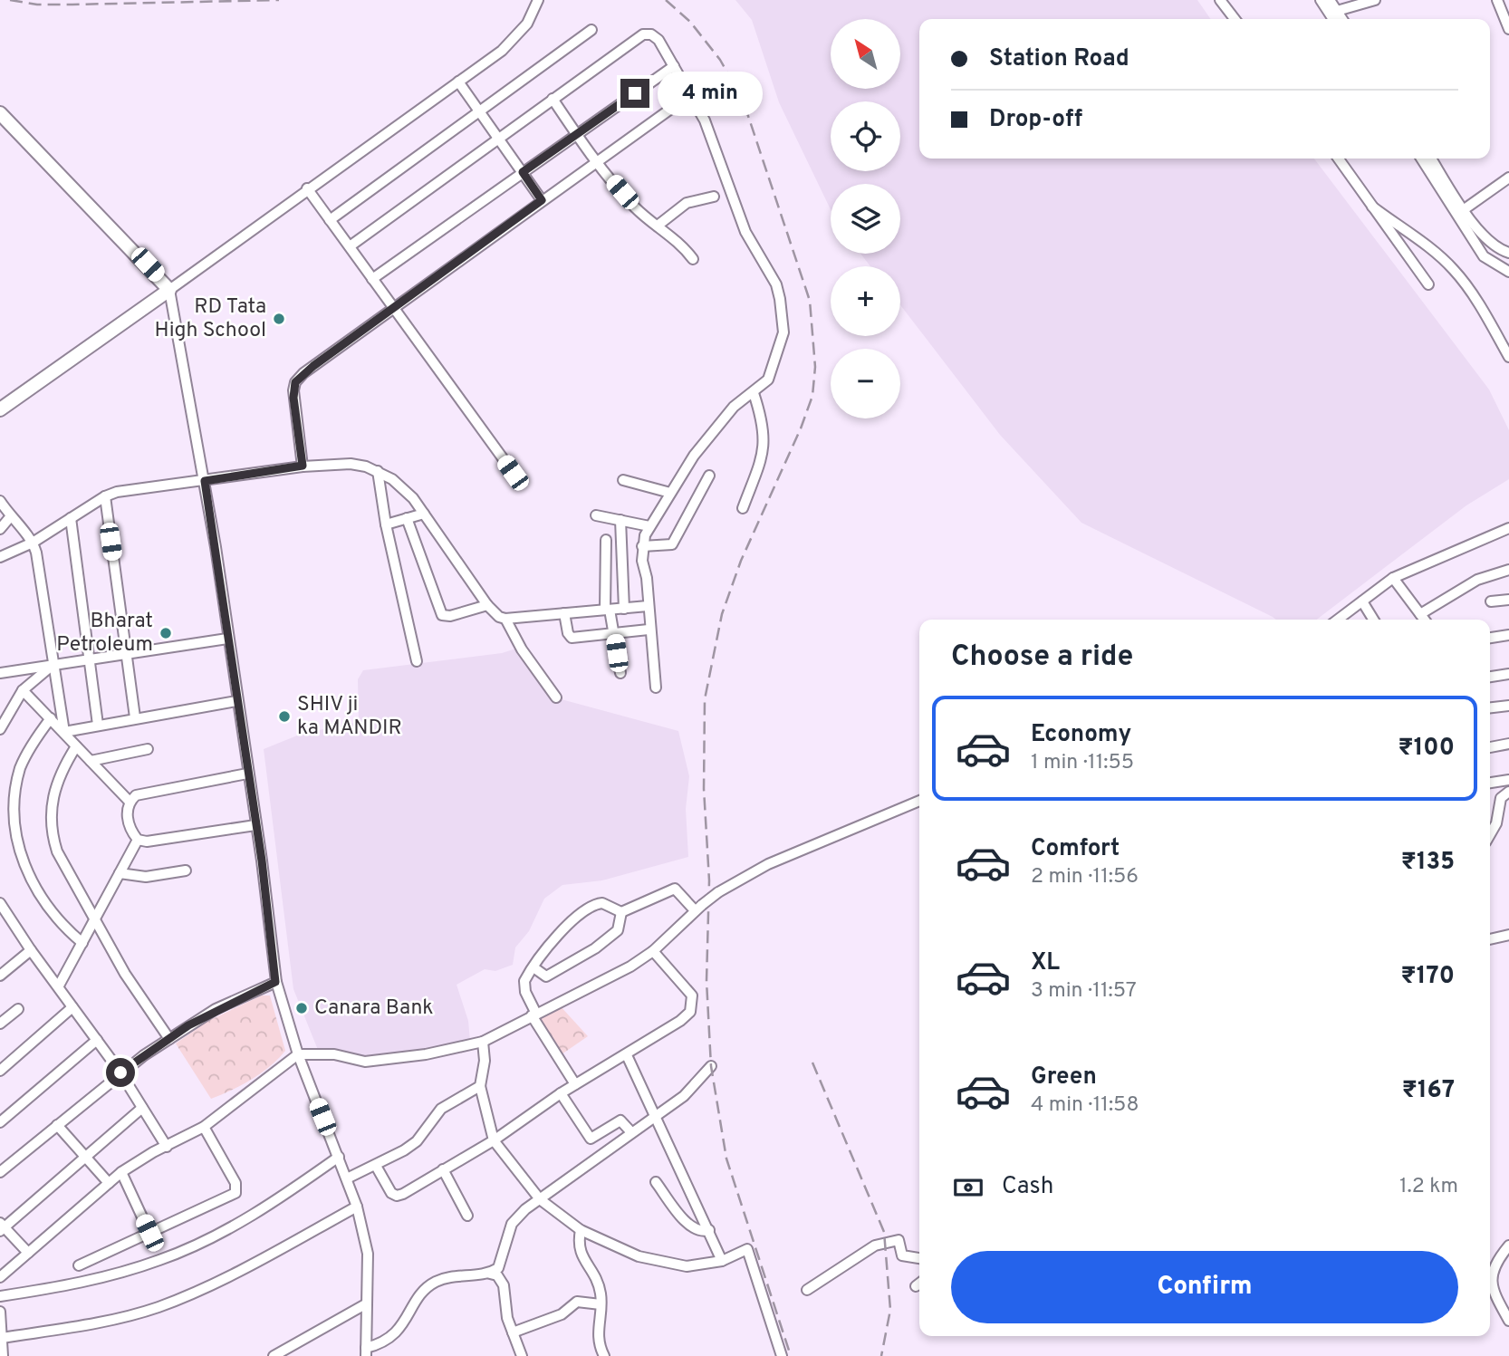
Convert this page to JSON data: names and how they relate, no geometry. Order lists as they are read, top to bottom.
{
  "places": [
    "RD Tata High School",
    "Bharat Petroleum",
    "SHIV ji ka MANDIR",
    "Canara Bank"
  ],
  "north": "top left",
  "page": {
    "map_buttons": ["+", "−"],
    "banner": ["Station Road", "Drop-off"],
    "bubble": "4 min",
    "heading": "Choose a ride",
    "list": [
      {
        "name": "Economy",
        "note": "1 min · 11:55",
        "value": "₹100"
      },
      {
        "name": "Comfort",
        "note": "2 min · 11:56",
        "value": "₹135"
      },
      {
        "name": "XL",
        "note": "3 min · 11:57",
        "value": "₹170"
      },
      {
        "name": "Green",
        "note": "4 min · 11:58",
        "value": "₹167"
      }
    ],
    "pay": ["Cash", "1.2 km"],
    "buttons": "Confirm"
  }
}
